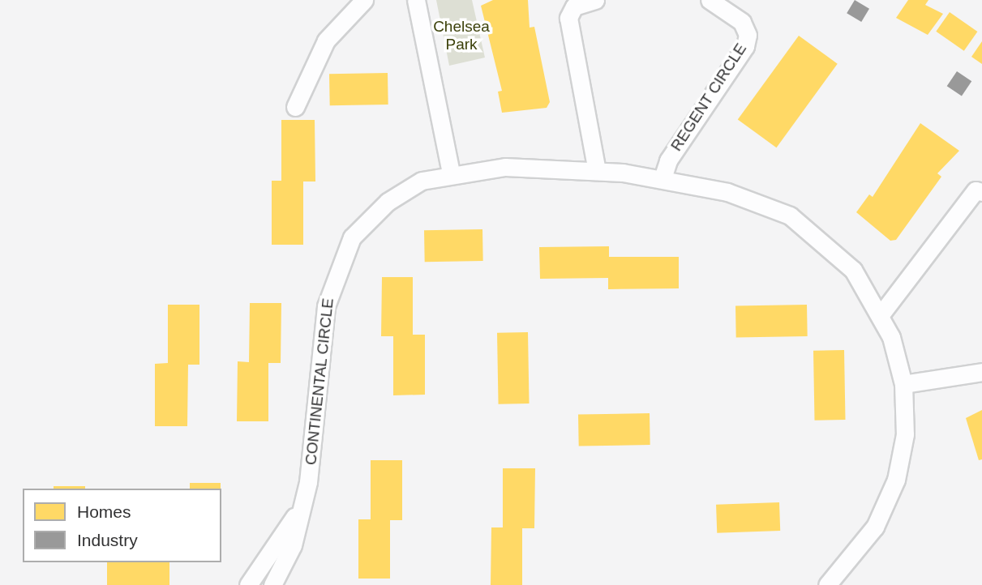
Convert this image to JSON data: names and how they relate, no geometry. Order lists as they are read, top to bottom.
{
  "streets": {
    "street": ["REGENT CIRCLE", "CONTINENTAL CIRCLE"]
  },
  "crossings": [
    ["REGENT CIRCLE", "CONTINENTAL CIRCLE"]
  ],
  "parks": ["Chelsea Park"],
  "legend": ["Homes", "Industry"]
}
